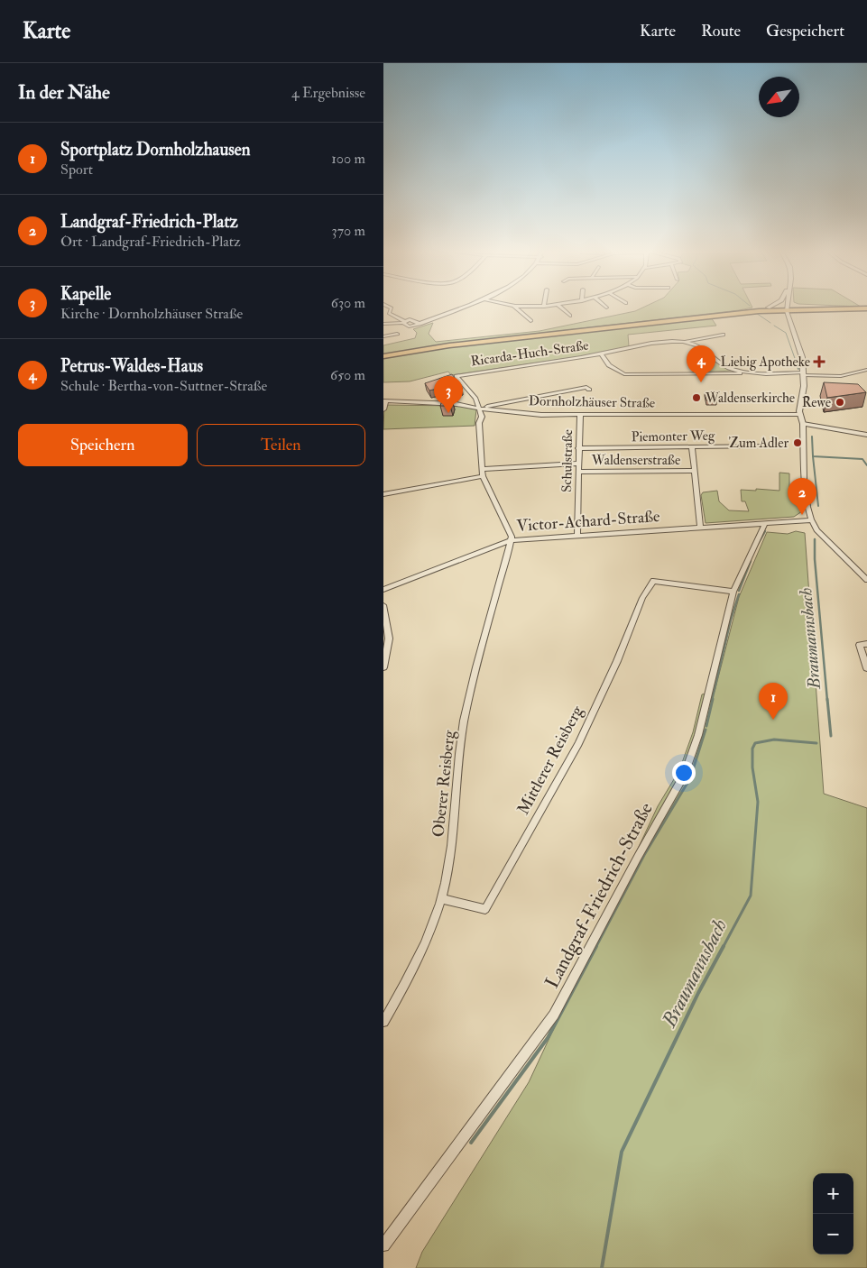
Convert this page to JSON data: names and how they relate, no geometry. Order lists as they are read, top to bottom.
{
  "streets": {
    "street": [
      "Ricarda-Huch-Straße",
      "Dornholzhäuser Straße",
      "Piemonter Weg",
      "Waldenserstraße",
      "Schulstraße",
      "Victor-Achard-Straße",
      "Mittlerer Reisberg",
      "Oberer Reisberg",
      "Landgraf-Friedrich-Straße"
    ]
  },
  "crossings": [
    ["Dornholzhäuser Straße", "Schulstraße"],
    ["Piemonter Weg", "Schulstraße"],
    ["Waldenserstraße", "Schulstraße"],
    ["Schulstraße", "Victor-Achard-Straße"],
    ["Victor-Achard-Straße", "Oberer Reisberg"],
    ["Victor-Achard-Straße", "Landgraf-Friedrich-Straße"],
    ["Mittlerer Reisberg", "Oberer Reisberg"],
    ["Mittlerer Reisberg", "Landgraf-Friedrich-Straße"]
  ],
  "water": ["Braumannsbach"],
  "places": {
    "health": ["Liebig Apotheke"],
    "other": ["Waldenserkirche", "Rewe", "Zum Adler"]
  },
  "north": "bottom left",
  "page": {
    "header": "Karte",
    "nav": ["Karte", "Route", "Gespeichert"],
    "heading": ["In der Nähe", "4 Ergebnisse"],
    "list": [
      {
        "mark": "1",
        "name": "Sportplatz Dornholzhausen",
        "note": "Sport",
        "value": "100 m"
      },
      {
        "mark": "2",
        "name": "Landgraf-Friedrich-Platz",
        "note": "Ort · Landgraf-Friedrich-Platz",
        "value": "370 m"
      },
      {
        "mark": "3",
        "name": "Kapelle",
        "note": "Kirche · Dornholzhäuser Straße",
        "value": "630 m"
      },
      {
        "mark": "4",
        "name": "Petrus-Waldes-Haus",
        "note": "Schule · Bertha-von-Suttner-Straße",
        "value": "650 m"
      }
    ],
    "pins": [
      "4",
      "3",
      "2",
      "1"
    ],
    "buttons": ["Speichern", "Teilen"],
    "map_buttons": ["+", "−"]
  }
}
